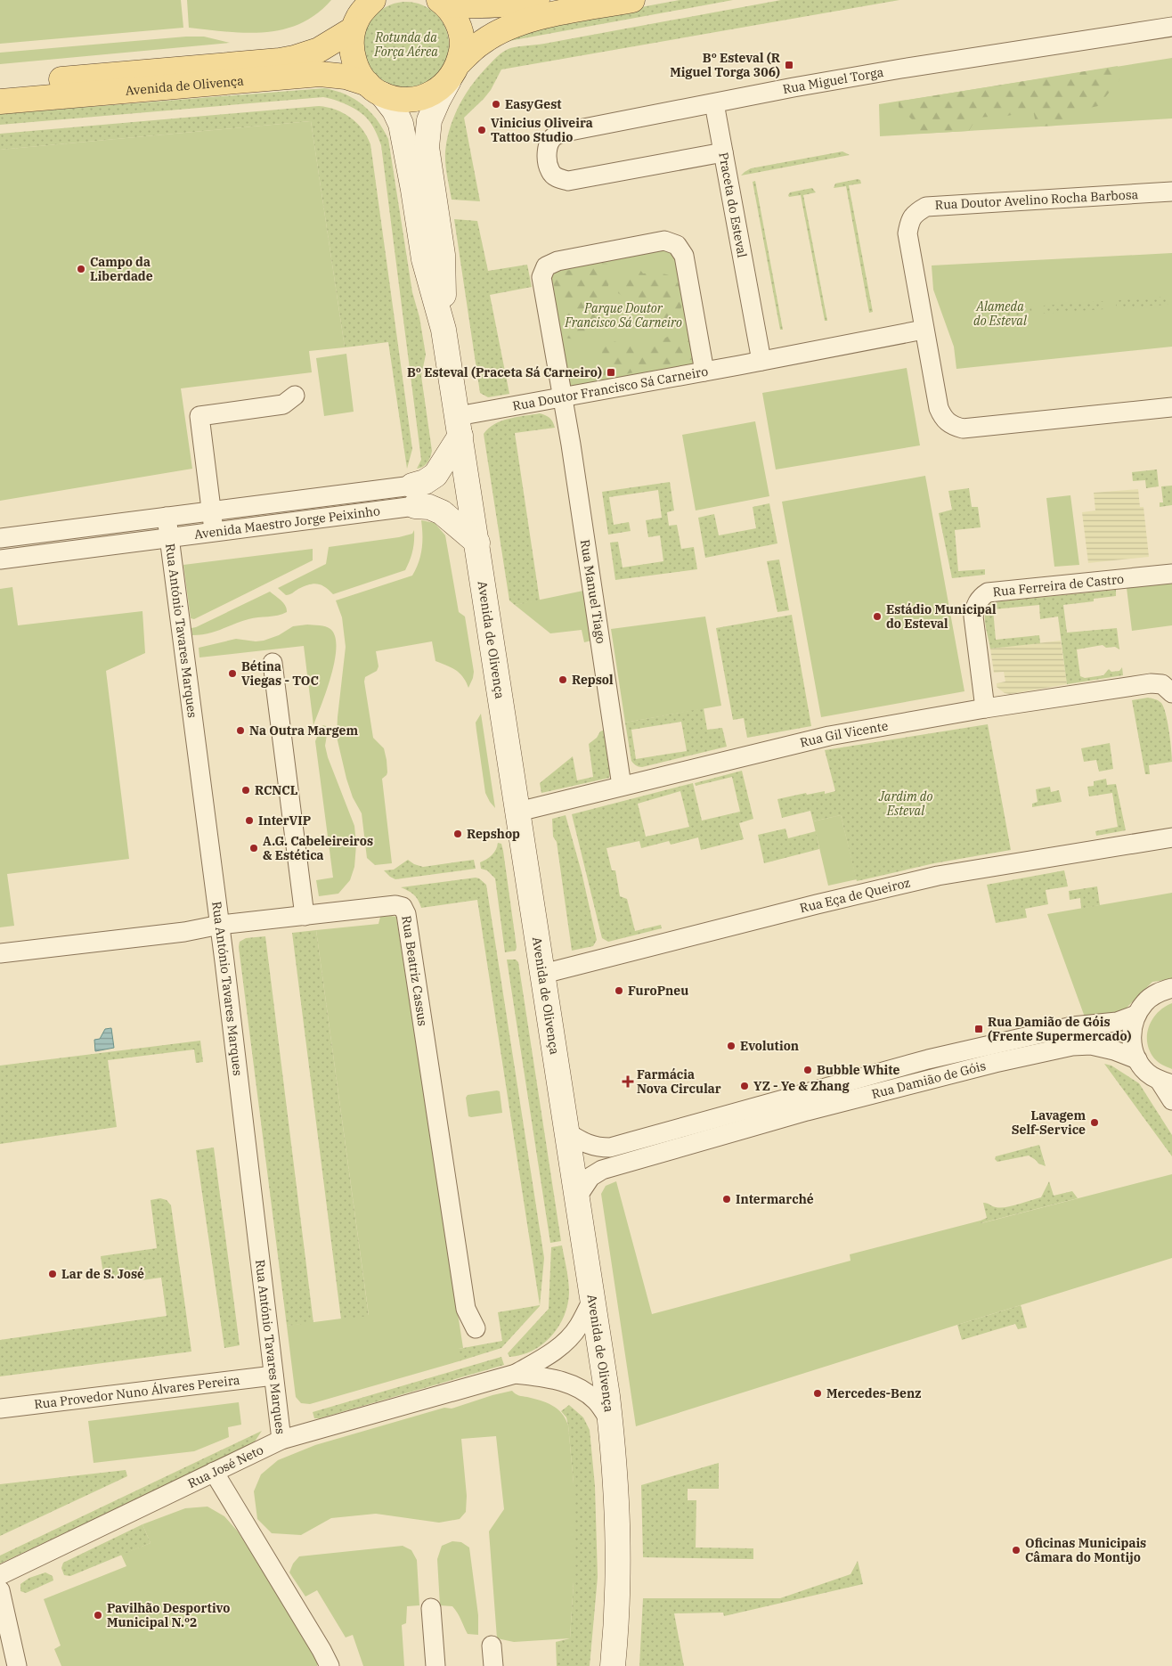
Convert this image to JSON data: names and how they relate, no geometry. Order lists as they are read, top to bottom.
{
  "streets": {
    "main road": ["Avenida de Olivença"],
    "street": [
      "Rua Miguel Torga",
      "Rua Doutor Avelino Rocha Barbosa",
      "Praceta do Esteval",
      "Rua Doutor Francisco Sá Carneiro",
      "Avenida Maestro Jorge Peixinho",
      "Rua Ferreira de Castro",
      "Rua Manuel Tiago",
      "Rua António Tavares Marques",
      "Rua Gil Vicente",
      "Rua Eça de Queiroz",
      "Rua Beatriz Cassus",
      "Rua Damião de Góis",
      "Rua Provedor Nuno Álvares Pereira",
      "Rua José Neto"
    ]
  },
  "crossings": [
    ["Rua Miguel Torga", "Praceta do Esteval"],
    ["Avenida de Olivença", "Rua Doutor Francisco Sá Carneiro"],
    ["Avenida de Olivença", "Rua Gil Vicente"],
    ["Avenida de Olivença", "Rua Eça de Queiroz"],
    ["Avenida de Olivença", "Rua Damião de Góis"],
    ["Avenida de Olivença", "Rua José Neto"],
    ["Rua Doutor Avelino Rocha Barbosa", "Rua Doutor Francisco Sá Carneiro"],
    ["Praceta do Esteval", "Rua Doutor Francisco Sá Carneiro"],
    ["Rua Doutor Francisco Sá Carneiro", "Rua Manuel Tiago"],
    ["Avenida Maestro Jorge Peixinho", "Rua António Tavares Marques"],
    ["Rua Ferreira de Castro", "Rua Gil Vicente"],
    ["Rua Manuel Tiago", "Rua Gil Vicente"],
    ["Rua António Tavares Marques", "Rua Beatriz Cassus"],
    ["Rua António Tavares Marques", "Rua Provedor Nuno Álvares Pereira"],
    ["Rua António Tavares Marques", "Rua José Neto"]
  ],
  "parks": [
    "Rotunda da Força Aérea",
    "Alameda do Esteval",
    "Parque Doutor Francisco Sá Carneiro",
    "Jardim do Esteval"
  ],
  "places": {
    "transit": ["Bº Esteval (R Miguel Torga 306)", "Bº Esteval (Praceta Sá Carneiro)", "Rua Damião de Góis (Frente Supermercado)"],
    "other": [
      "EasyGest",
      "Vinicius Oliveira Tattoo Studio",
      "Campo da Liberdade",
      "Estádio Municipal do Esteval",
      "Bétina Viegas - TOC",
      "Repsol",
      "Na Outra Margem",
      "RCNCL",
      "InterVIP",
      "Repshop",
      "A.G. Cabeleireiros & Estética",
      "FuroPneu",
      "Evolution",
      "Bubble White",
      "YZ - Ye & Zhang",
      "Lavagem Self-Service",
      "Intermarché",
      "Lar de S. José",
      "Mercedes-Benz",
      "Oficinas Municipais Câmara do Montijo",
      "Pavilhão Desportivo Municipal N.º2"
    ],
    "health": ["Farmácia Nova Circular"]
  }
}
